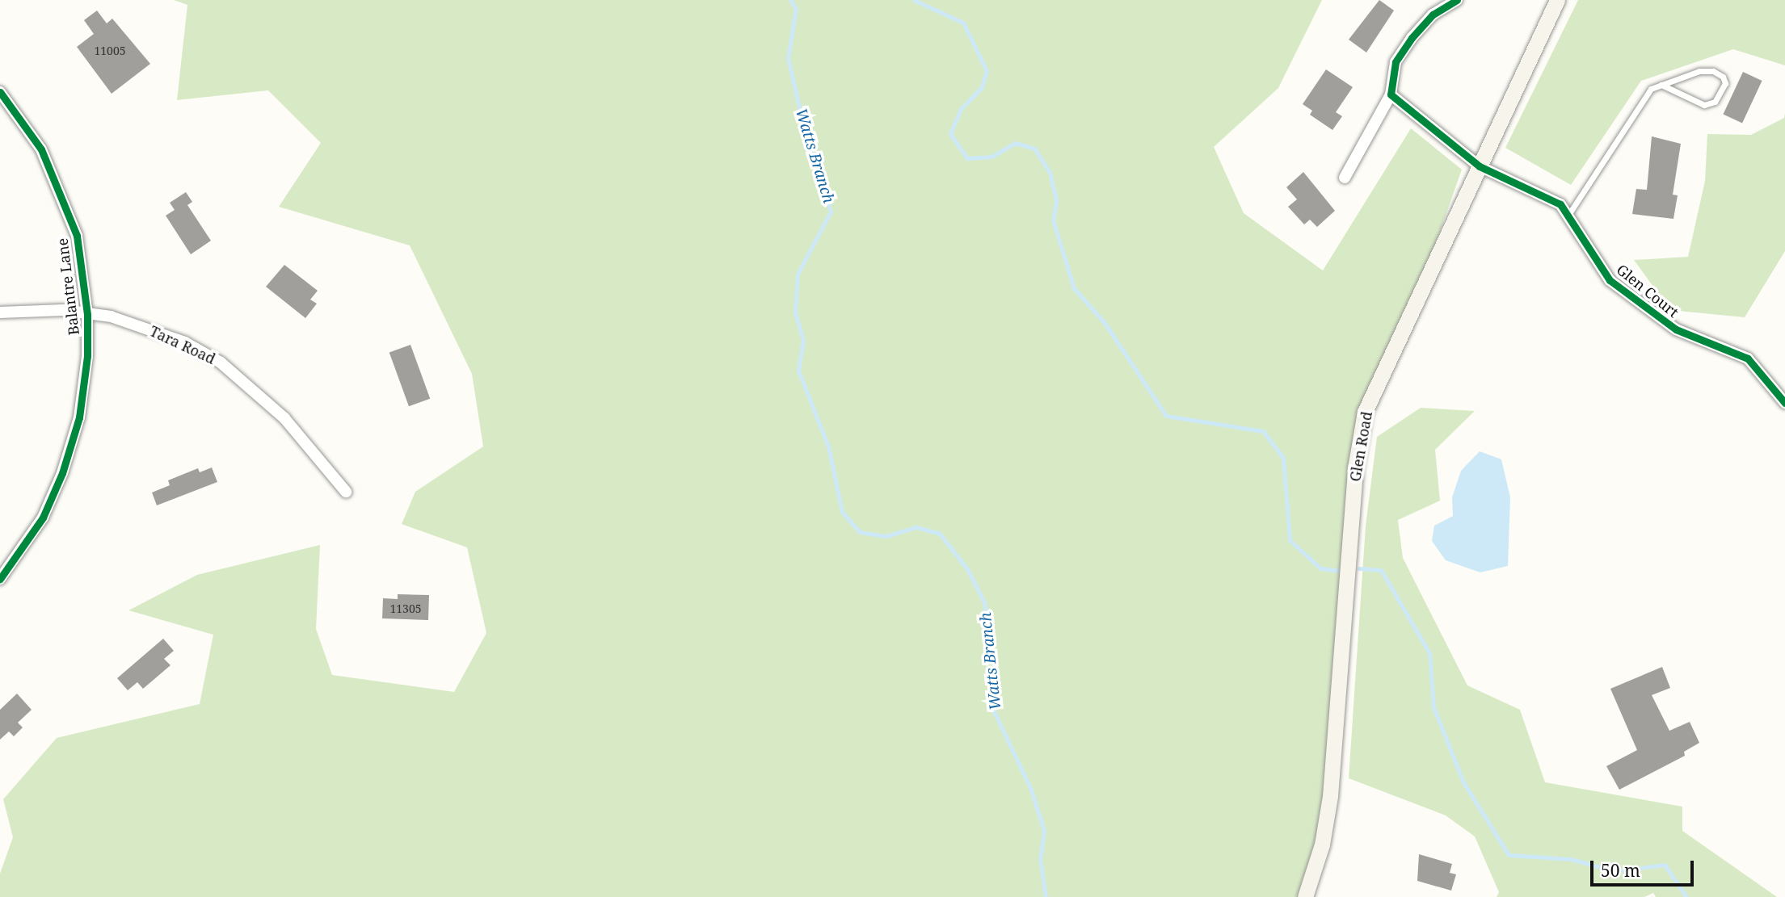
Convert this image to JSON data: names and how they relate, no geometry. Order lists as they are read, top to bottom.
{
  "streets": {
    "main road": ["Glen Road"],
    "street": ["Balantre Lane", "Glen Court", "Tara Road"]
  },
  "crossings": [
    ["Balantre Lane", "Tara Road"],
    ["Glen Court", "Glen Road"]
  ],
  "water": ["Watts Branch"],
  "house_numbers": ["11005", "11305"],
  "scale_bar": "50 m"
}
